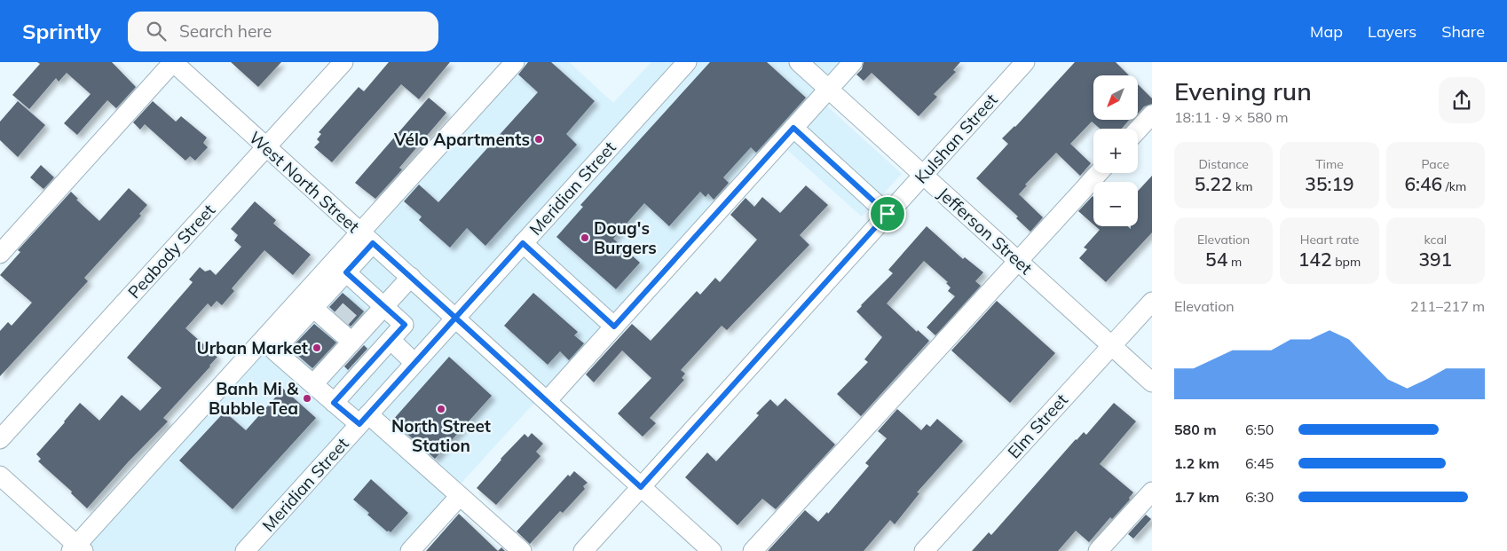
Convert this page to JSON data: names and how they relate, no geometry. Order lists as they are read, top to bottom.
{
  "streets": {
    "street": [
      "Kulshan Street",
      "West North Street",
      "Meridian Street",
      "Jefferson Street",
      "Peabody Street",
      "Elm Street"
    ]
  },
  "crossings": [
    ["Kulshan Street", "West North Street"],
    ["Kulshan Street", "Jefferson Street"],
    ["West North Street", "Meridian Street"],
    ["West North Street", "Peabody Street"],
    ["Jefferson Street", "Elm Street"]
  ],
  "places": [
    "Vélo Apartments",
    "Doug's Burgers",
    "Urban Market",
    "Banh Mi & Bubble Tea",
    "North Street Station"
  ],
  "north": "bottom left",
  "page": {
    "header": "Sprintly",
    "search": "Search here",
    "nav": ["Map", "Layers", "Share"],
    "heading": ["Evening run", "18:11 · 9 × 580 m"],
    "map_buttons": ["+", "−"],
    "stats": [
      ["Distance", "5.22 km"],
      ["Time", "35:19"],
      ["Pace", "6:46 /km"],
      ["Elevation", "54 m"],
      ["Heart rate", "142 bpm"],
      ["kcal", "391"]
    ],
    "chart": ["Elevation", "211–217 m"],
    "list": [
      {
        "name": "580 m",
        "note": "6:50"
      },
      {
        "name": "1.2 km",
        "note": "6:45"
      },
      {
        "name": "1.7 km",
        "note": "6:30"
      }
    ]
  }
}
